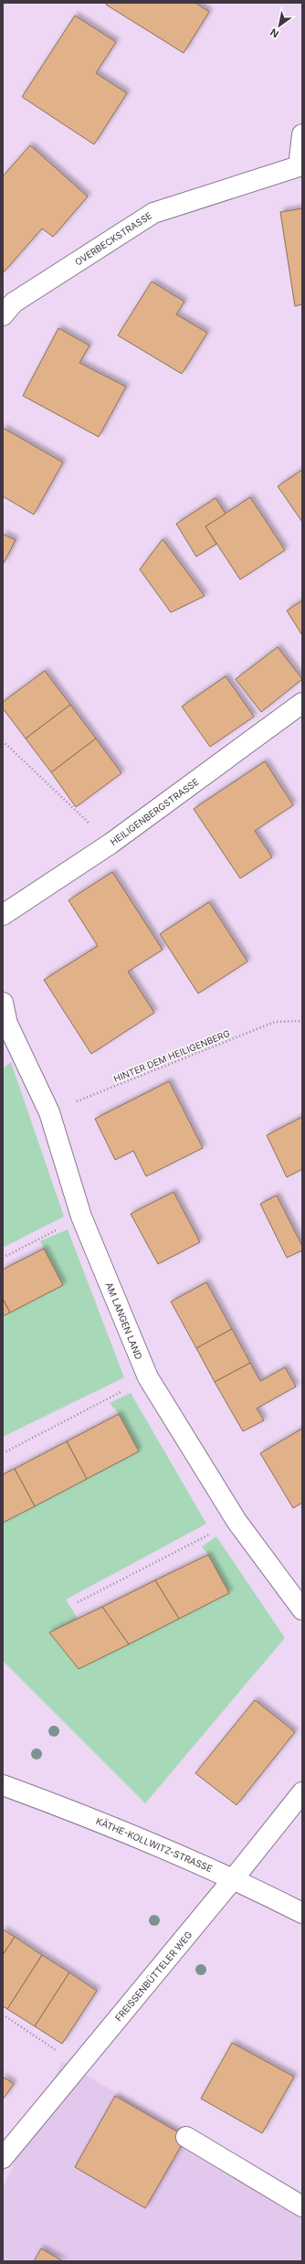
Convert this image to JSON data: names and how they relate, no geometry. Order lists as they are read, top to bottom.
{
  "streets": {
    "street": [
      "OVERBECKSTRASSE",
      "HEILIGENBERGSTRASSE",
      "AM LANGEN LAND",
      "KÄTHE-KOLLWITZ-STRASSE",
      "FREISSENBÜTTELER WEG"
    ],
    "path": ["HINTER DEM HEILIGENBERG"]
  },
  "crossings": [
    ["HINTER DEM HEILIGENBERG", "AM LANGEN LAND"],
    ["KÄTHE-KOLLWITZ-STRASSE", "FREISSENBÜTTELER WEG"]
  ],
  "north": "bottom left"
}
